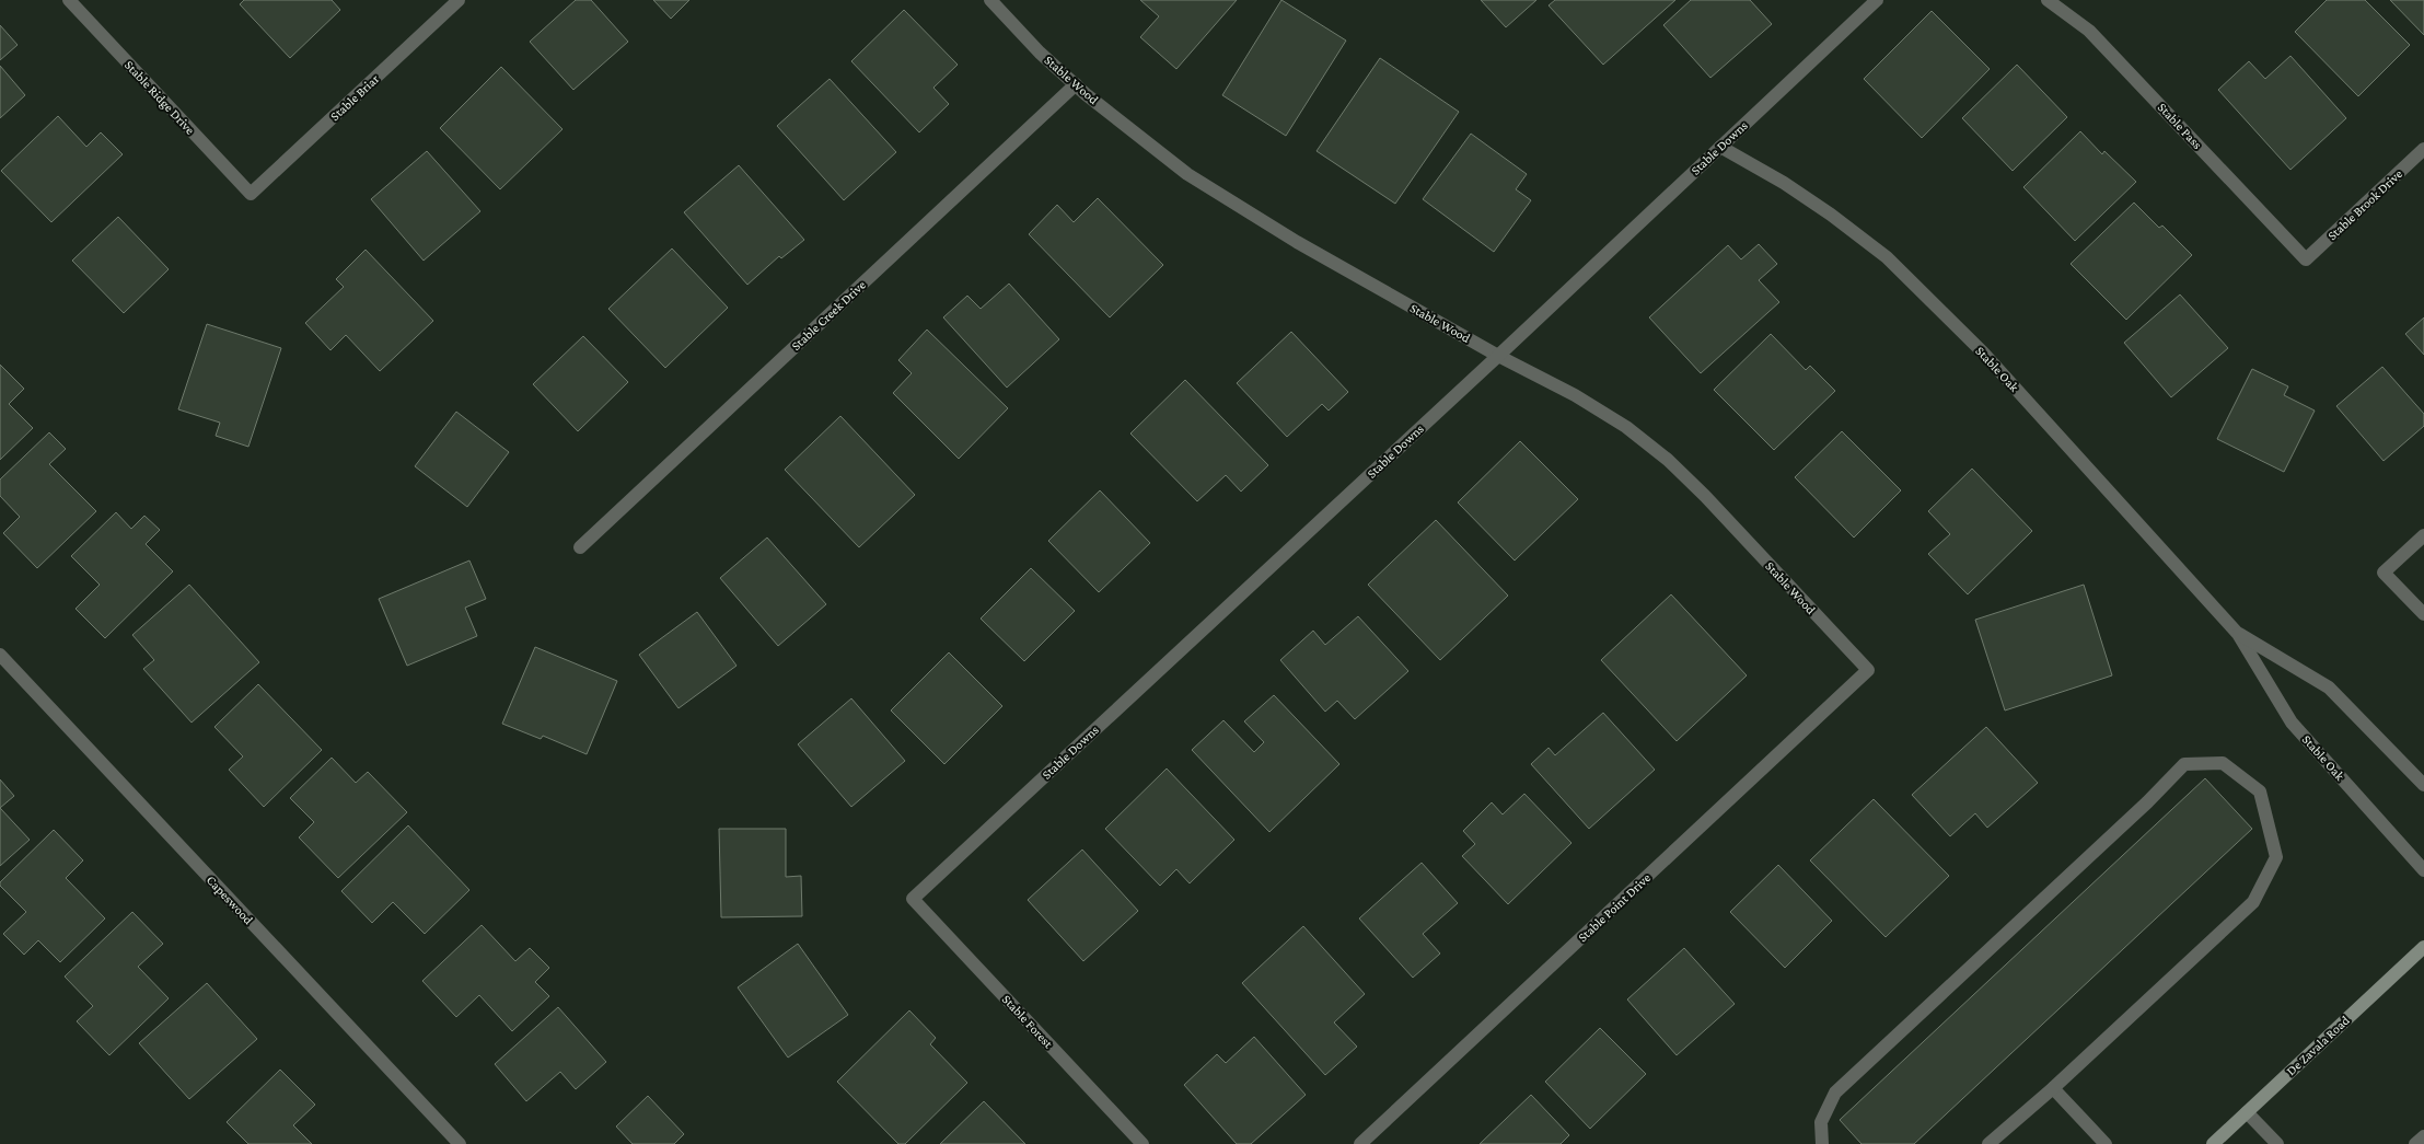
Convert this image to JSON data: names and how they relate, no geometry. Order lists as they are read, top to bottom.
{
  "streets": {
    "main road": ["De Zavala Road"],
    "street": [
      "Stable Wood",
      "Stable Ridge Drive",
      "Stable Briar",
      "Stable Pass",
      "Stable Downs",
      "Stable Brook Drive",
      "Stable Creek Drive",
      "Stable Oak",
      "Capeswood",
      "Stable Point Drive",
      "Stable Forest"
    ]
  },
  "crossings": [
    ["Stable Wood", "Stable Downs"],
    ["Stable Wood", "Stable Creek Drive"],
    ["Stable Wood", "Stable Point Drive"],
    ["Stable Ridge Drive", "Stable Briar"],
    ["Stable Pass", "Stable Brook Drive"],
    ["Stable Downs", "Stable Oak"],
    ["Stable Downs", "Stable Forest"]
  ]
}
